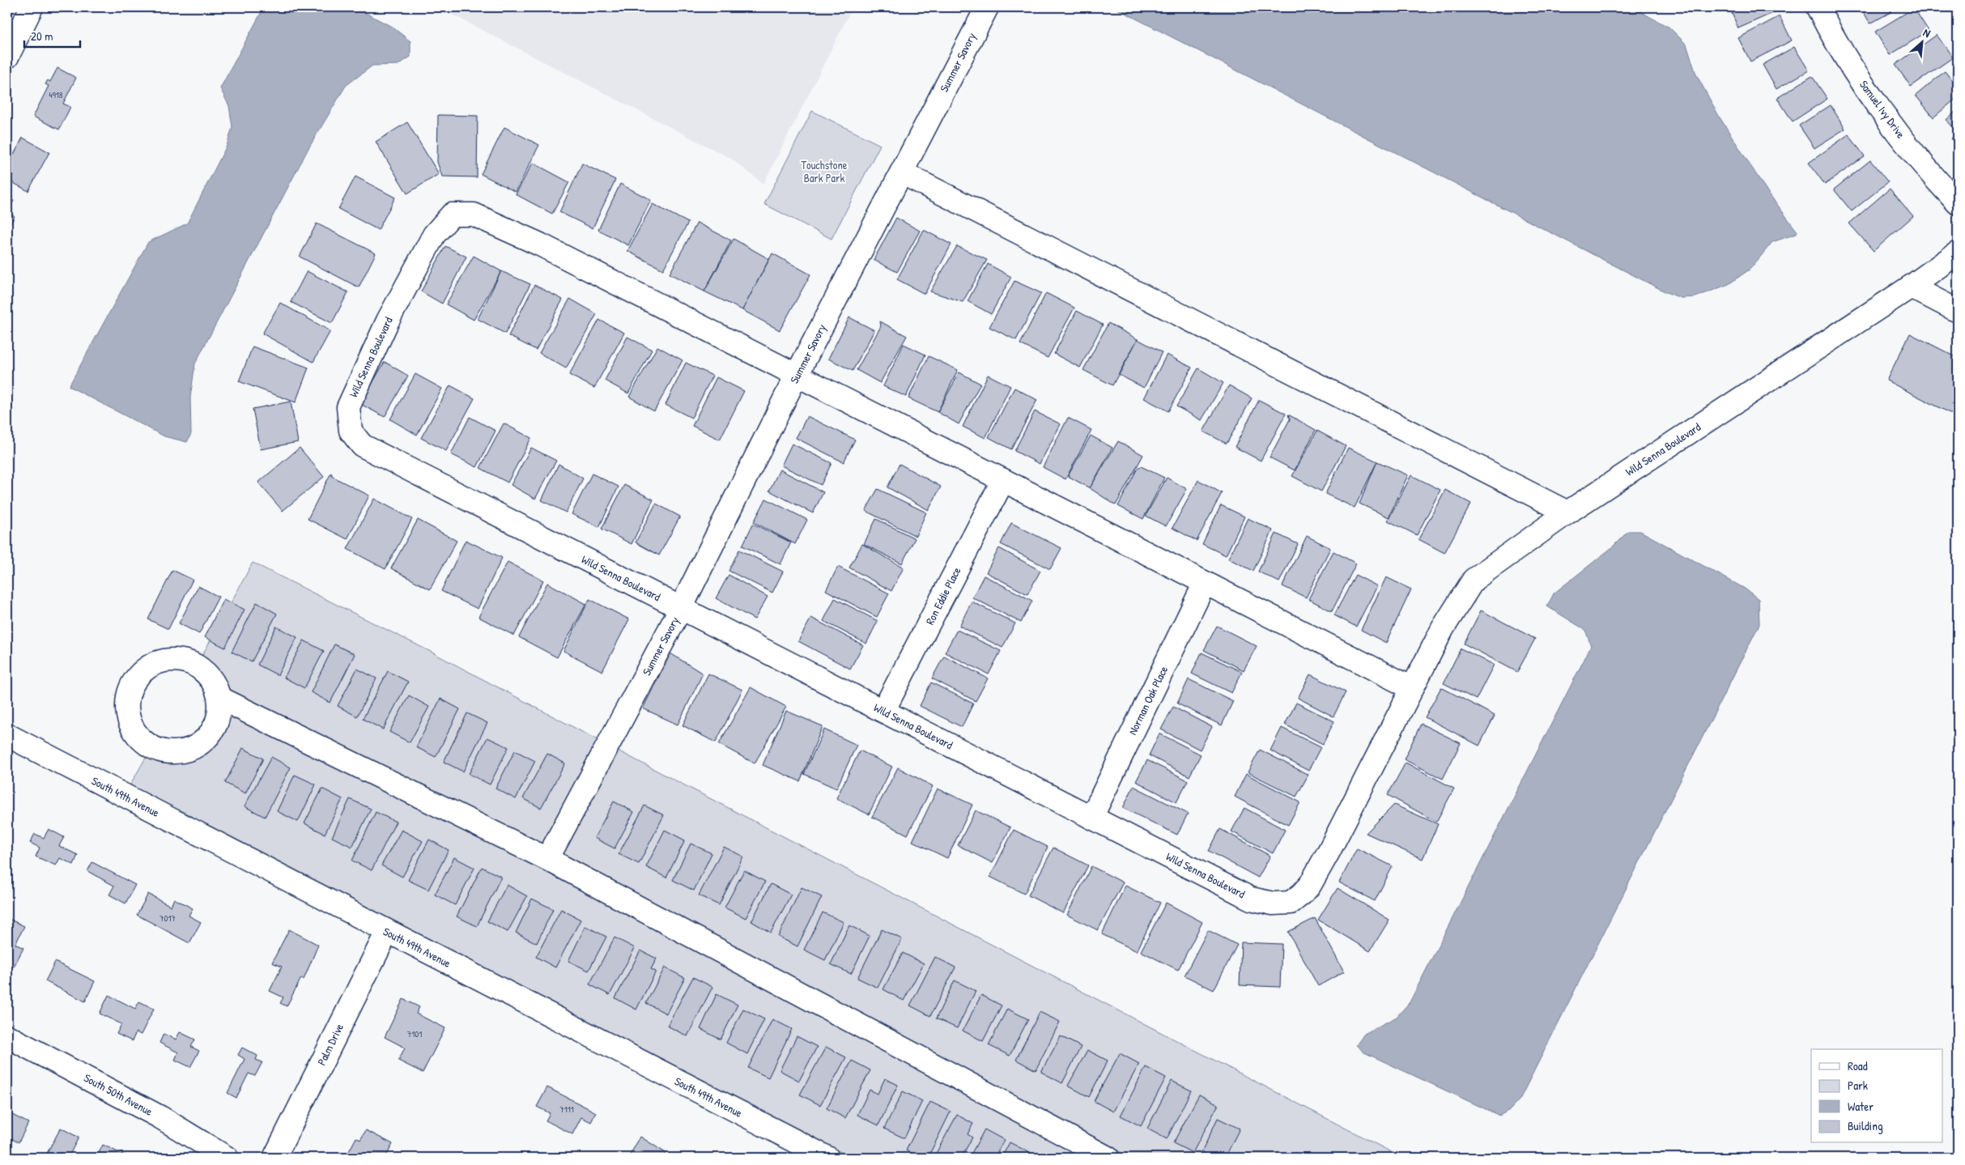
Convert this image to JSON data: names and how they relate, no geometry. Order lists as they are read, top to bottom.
{
  "streets": {
    "street": [
      "Summer Savory",
      "Samuel Ivy Drive",
      "Wild Senna Boulevard",
      "Ron Eddie Place",
      "Norman Oak Place",
      "South 49th Avenue",
      "Palm Drive",
      "South 50th Avenue"
    ]
  },
  "crossings": [
    ["Summer Savory", "Wild Senna Boulevard"],
    ["Wild Senna Boulevard", "Ron Eddie Place"],
    ["Wild Senna Boulevard", "Norman Oak Place"],
    ["South 49th Avenue", "Palm Drive"]
  ],
  "parks": ["Touchstone Bark Park"],
  "house_numbers": [
    "4918",
    "7017",
    "7101",
    "7111"
  ],
  "legend": [
    "Road",
    "Park",
    "Water",
    "Building"
  ],
  "scale_bar": "20 m",
  "north": "top right"
}
